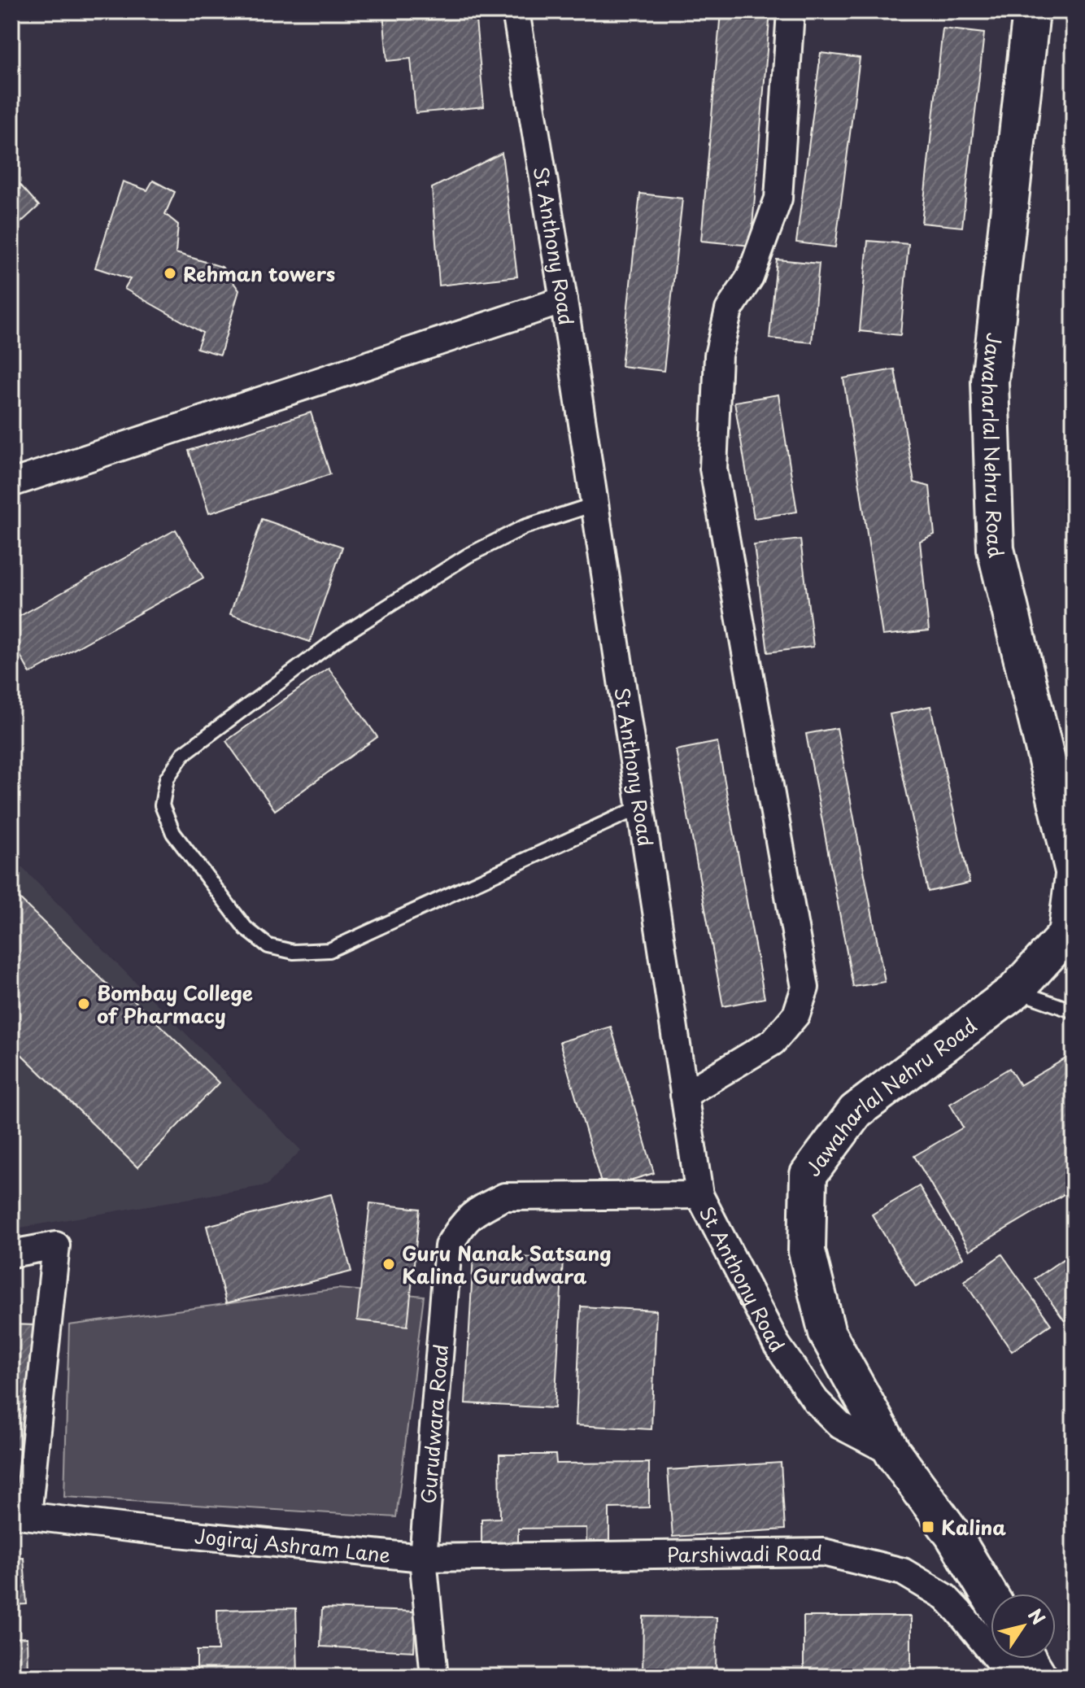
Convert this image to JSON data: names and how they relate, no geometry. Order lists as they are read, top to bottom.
{
  "streets": {
    "main road": ["Jawaharlal Nehru Road"],
    "street": [
      "St Anthony Road",
      "Gurudwara Road",
      "Jogiraj Ashram Lane",
      "Parshiwadi Road"
    ]
  },
  "crossings": [
    ["St Anthony Road", "Jawaharlal Nehru Road"],
    ["St Anthony Road", "Gurudwara Road"],
    ["Gurudwara Road", "Jogiraj Ashram Lane"],
    ["Gurudwara Road", "Parshiwadi Road"],
    ["Jogiraj Ashram Lane", "Parshiwadi Road"]
  ],
  "places": {
    "other": ["Rehman towers", "Bombay College of Pharmacy", "Guru Nanak Satsang Kalina Gurudwara"],
    "transit": ["Kalina"]
  },
  "north": "top right"
}
